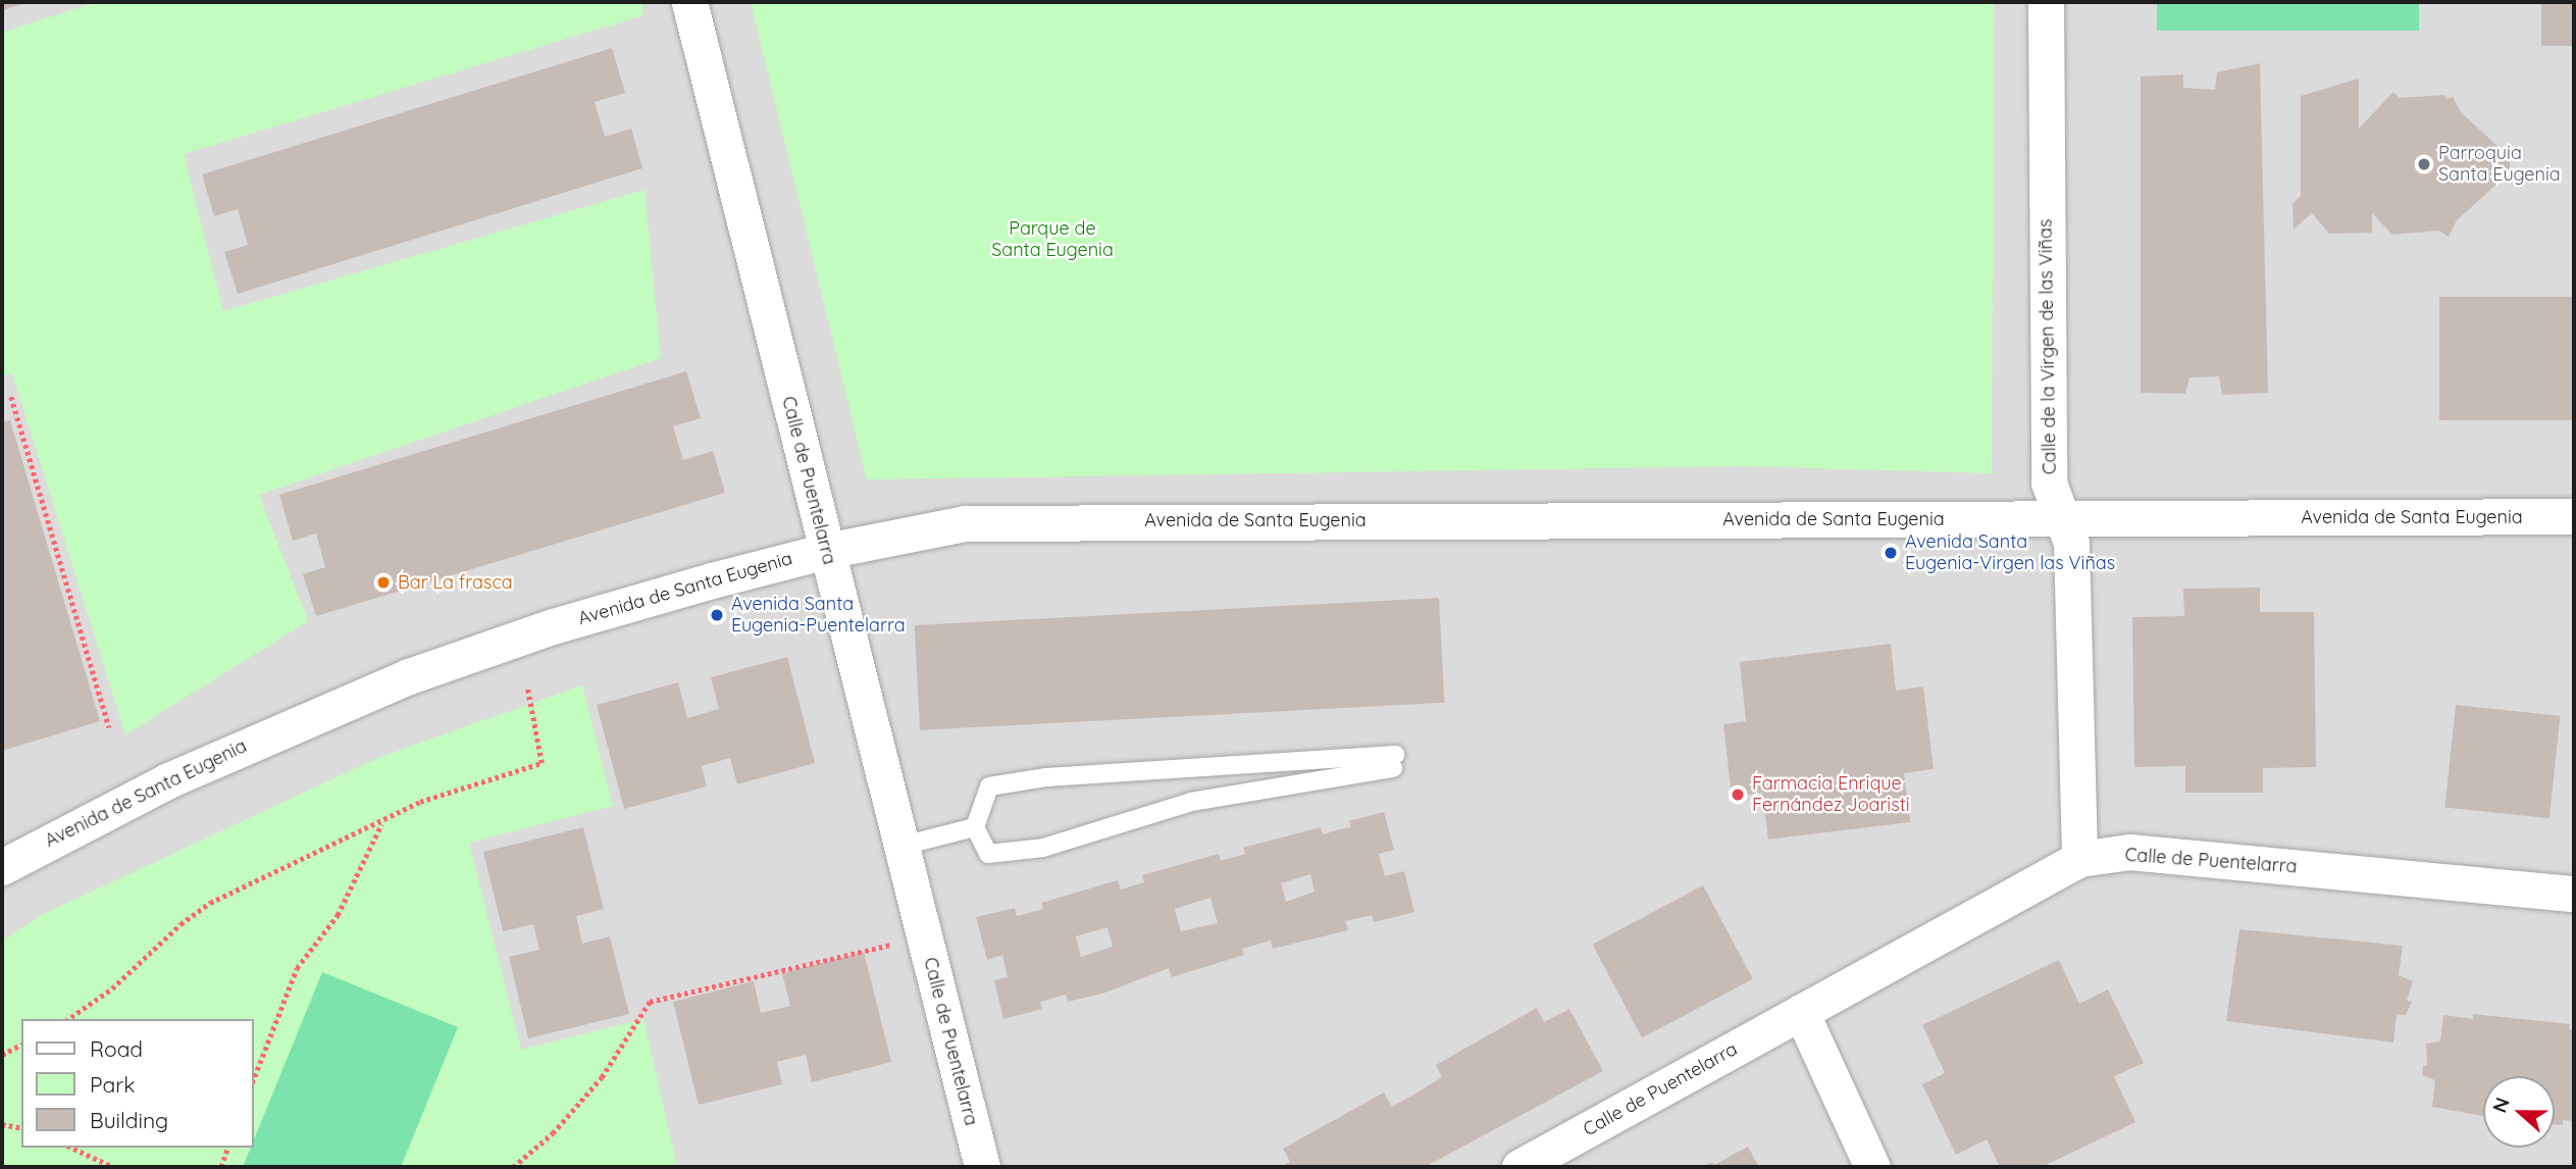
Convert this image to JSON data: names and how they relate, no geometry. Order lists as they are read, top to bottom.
{
  "streets": {
    "street": ["Calle de la Virgen de las Viñas", "Calle de Puentelarra", "Avenida de Santa Eugenia"]
  },
  "crossings": [
    ["Calle de la Virgen de las Viñas", "Calle de Puentelarra"],
    ["Calle de la Virgen de las Viñas", "Avenida de Santa Eugenia"],
    ["Calle de Puentelarra", "Avenida de Santa Eugenia"]
  ],
  "parks": ["Parque de Santa Eugenia"],
  "places": [
    "Parroquia Santa Eugenia",
    "Avenida Santa Eugenia-Virgen las Viñas",
    "Bar La frasca",
    "Avenida Santa Eugenia-Puentelarra",
    "Farmacia Enrique Fernández Joaristi"
  ],
  "legend": ["Road", "Park", "Building"],
  "north": "left"
}
